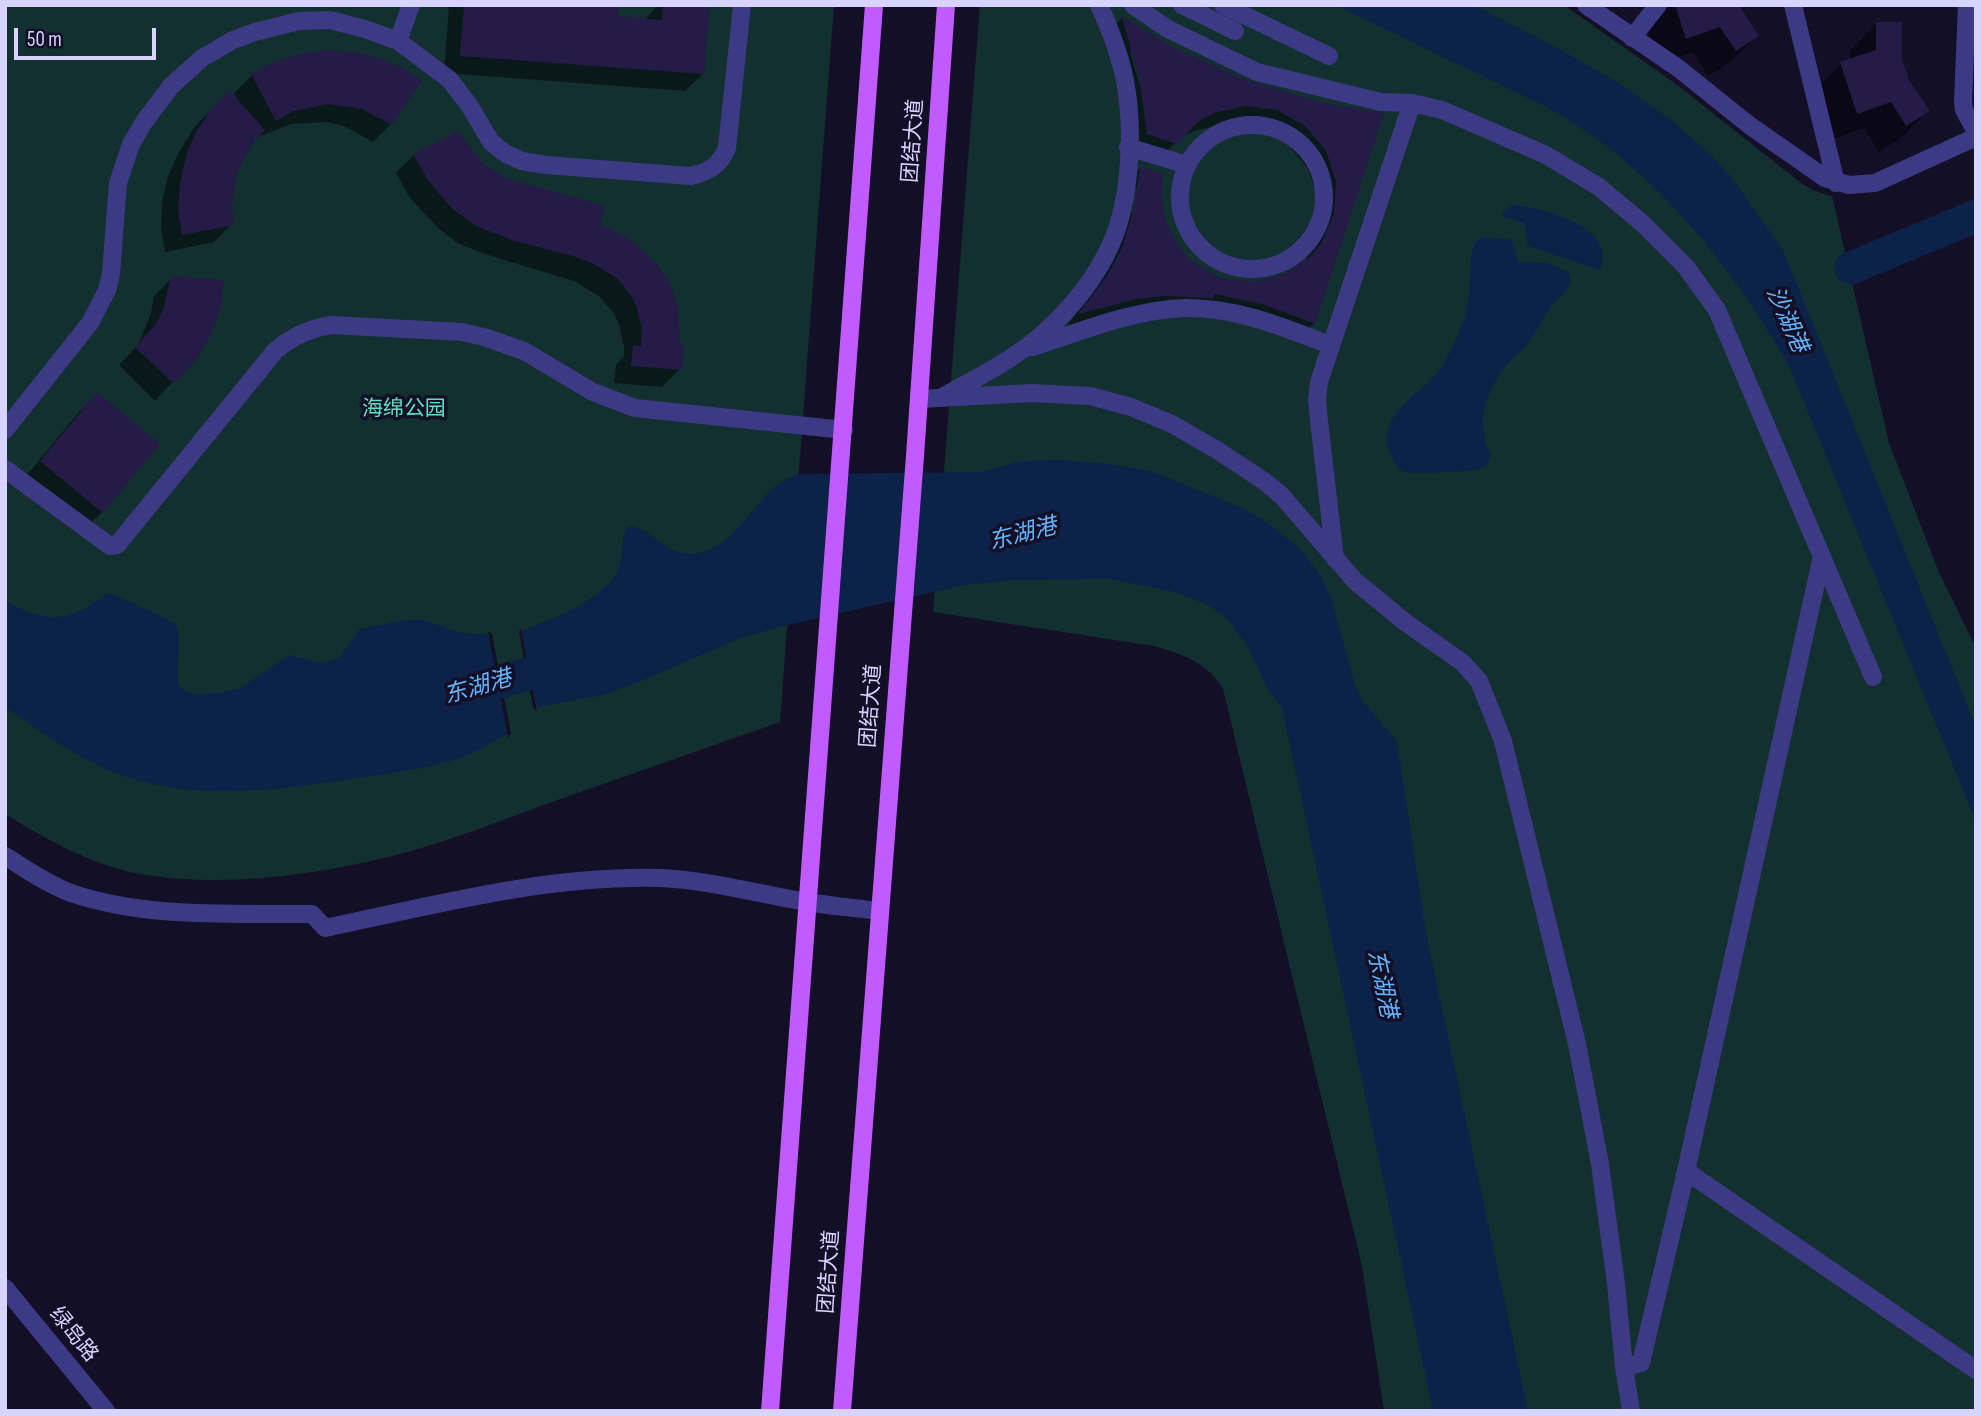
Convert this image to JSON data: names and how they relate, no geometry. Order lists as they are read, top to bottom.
{
  "streets": {
    "main road": ["团结大道"],
    "street": ["绿岛路"]
  },
  "water": ["沙湖港", "东湖港"],
  "parks": ["海绵公园"],
  "scale_bar": "50 m"
}
